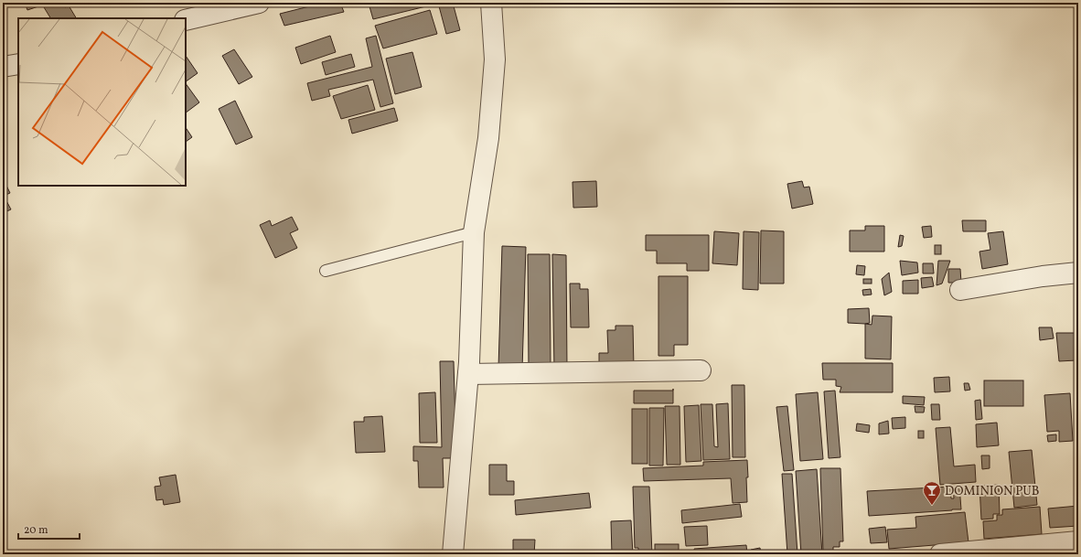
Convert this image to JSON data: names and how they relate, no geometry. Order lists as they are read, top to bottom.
{
  "places": {
    "bar": ["DOMINION PUB"]
  },
  "scale_bar": "20 m"
}
